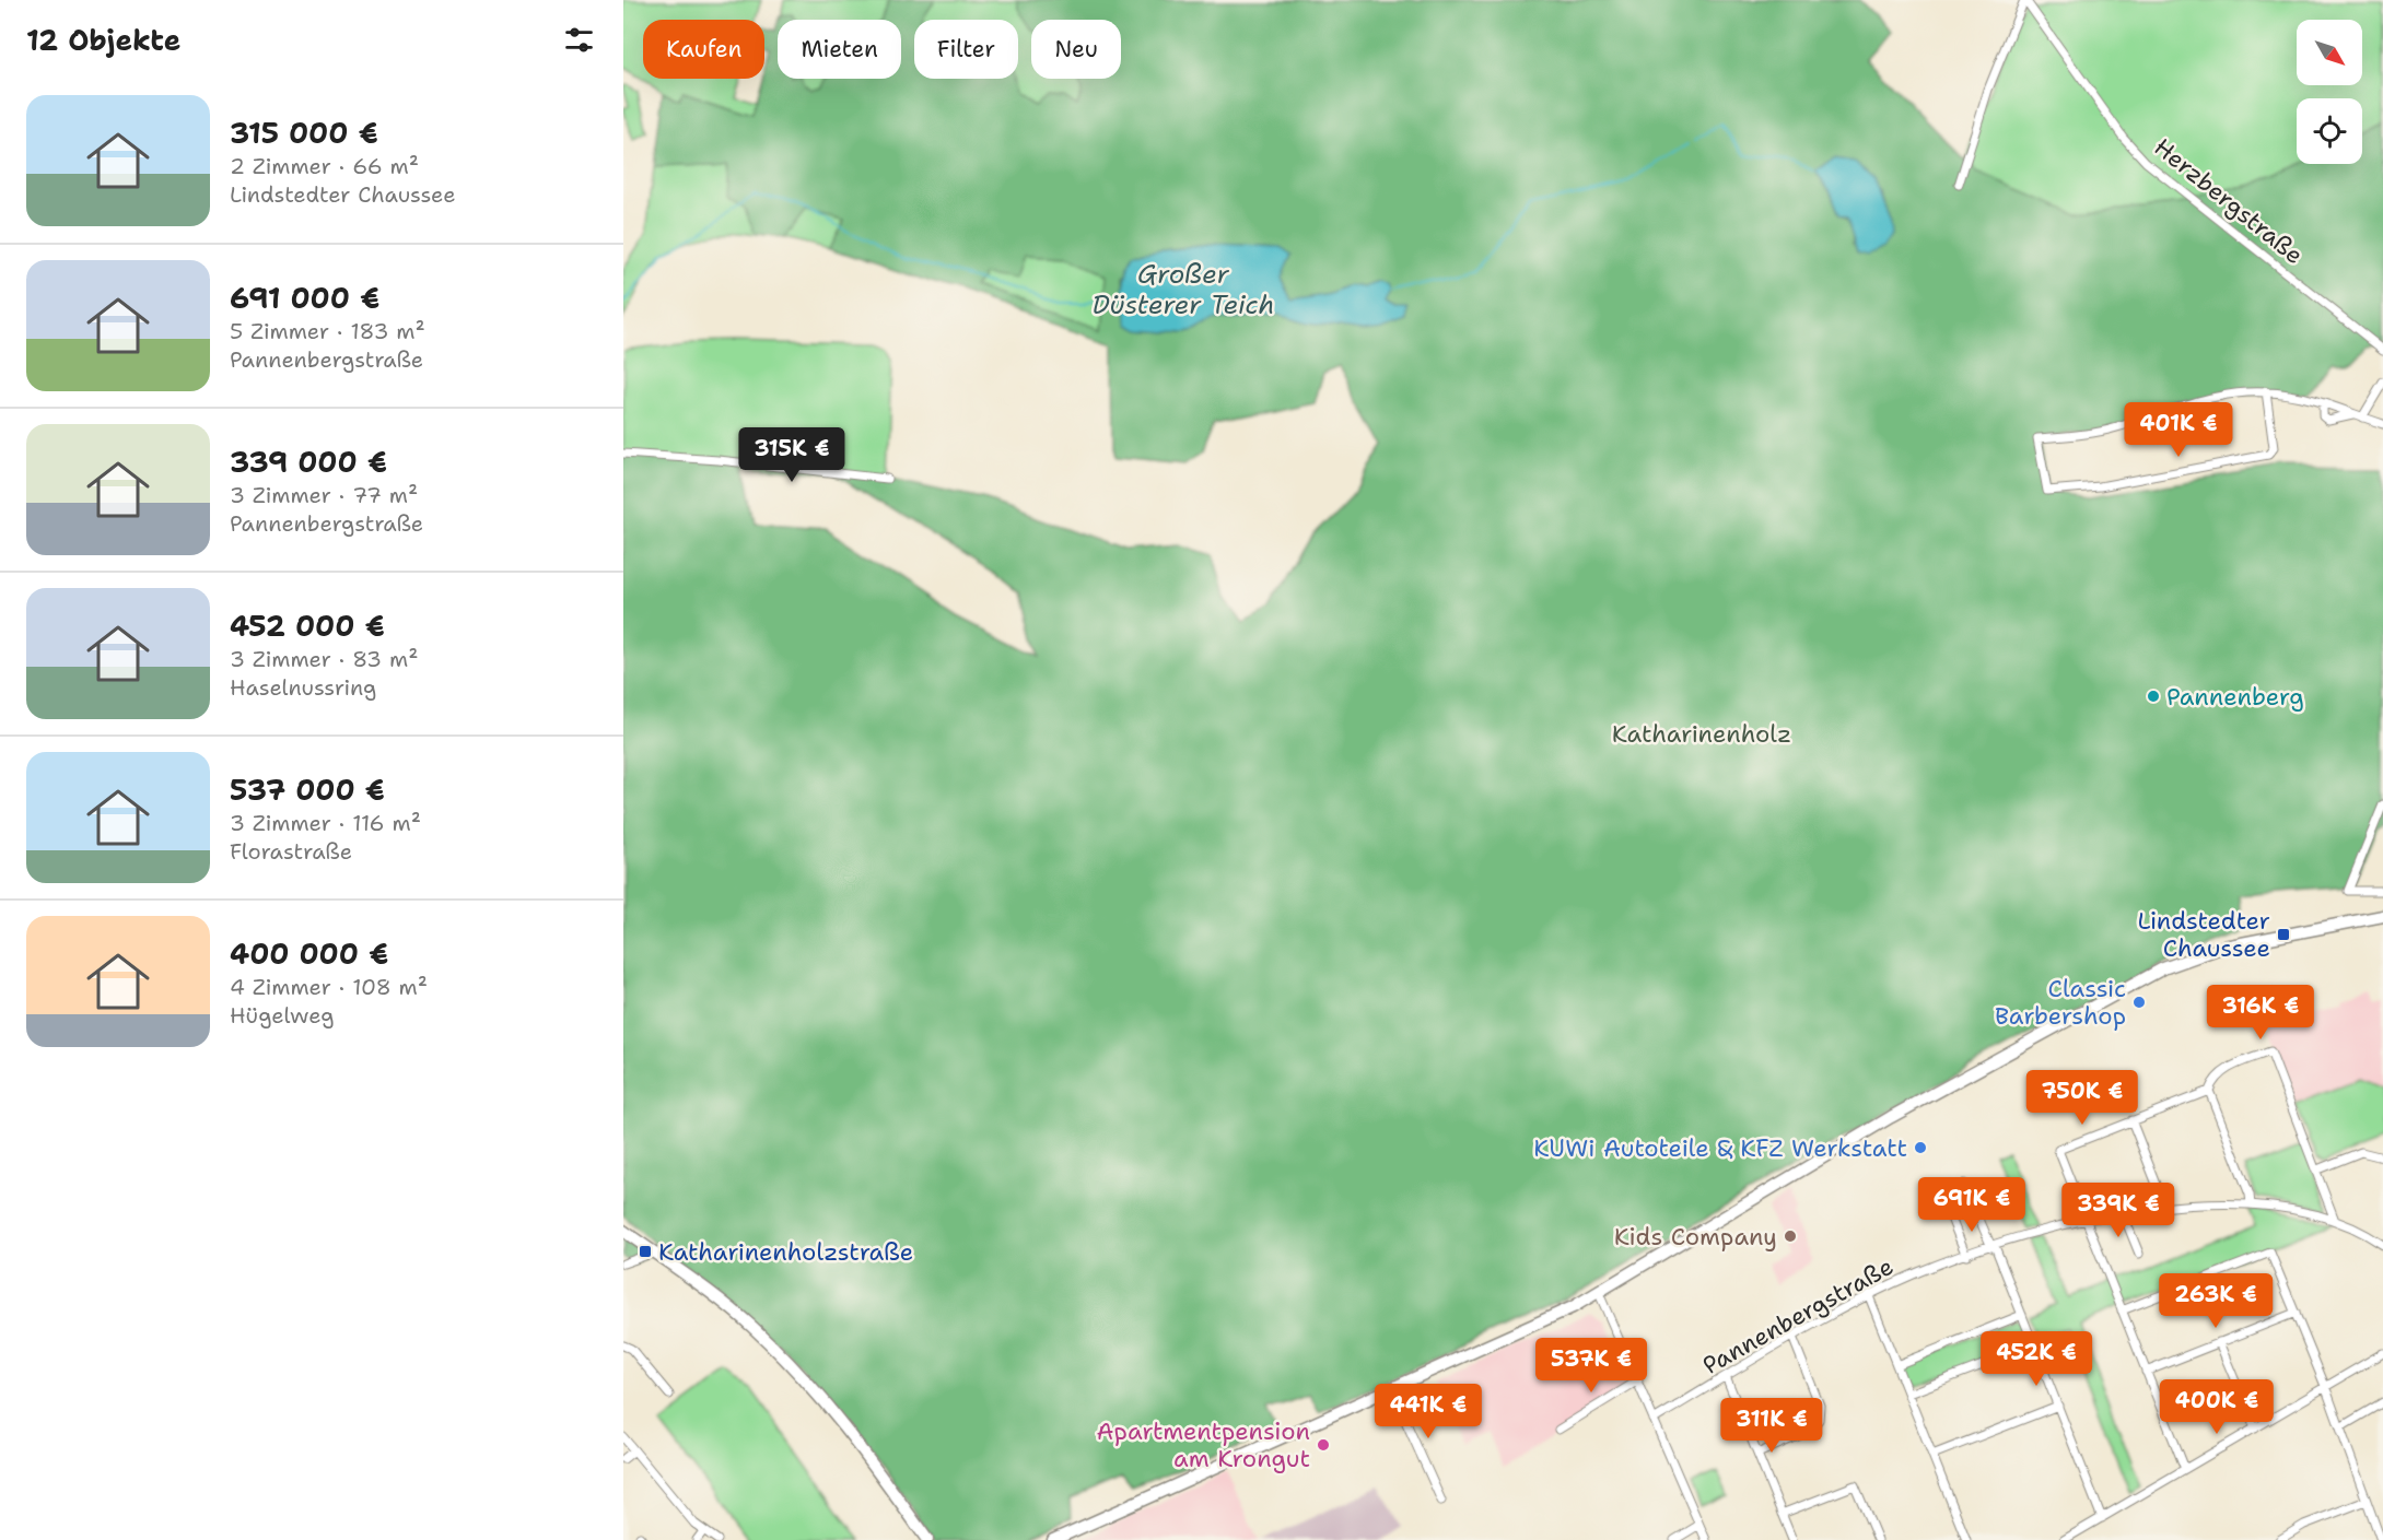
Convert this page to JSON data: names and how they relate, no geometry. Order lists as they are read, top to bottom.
{
  "streets": {
    "street": ["Herzbergstraße", "Pannenbergstraße"]
  },
  "water": ["Großer Düsterer Teich"],
  "parks": ["Katharinenholz"],
  "places": {
    "other": [
      "Pannenberg",
      "Classic Barbershop",
      "KUWi Autoteile & KFZ Werkstatt",
      "Kids Company",
      "Apartmentpension am Krongut"
    ],
    "transit": ["Lindstedter Chaussee", "Katharinenholzstraße"]
  },
  "north": "bottom right",
  "page": {
    "heading": "12 Objekte",
    "chip": [
      "Kaufen",
      "Mieten",
      "Filter",
      "Neu"
    ],
    "list": [
      {
        "name": "315 000 €",
        "note": "2 Zimmer · 66 m² · Lindstedter Chaussee"
      },
      {
        "name": "691 000 €",
        "note": "5 Zimmer · 183 m² · Pannenbergstraße"
      },
      {
        "name": "339 000 €",
        "note": "3 Zimmer · 77 m² · Pannenbergstraße"
      },
      {
        "name": "452 000 €",
        "note": "3 Zimmer · 83 m² · Haselnussring"
      },
      {
        "name": "537 000 €",
        "note": "3 Zimmer · 116 m² · Florastraße"
      },
      {
        "name": "400 000 €",
        "note": "4 Zimmer · 108 m² · Hügelweg"
      }
    ],
    "price": [
      "401K €",
      "315K €",
      "316K €",
      "750K €",
      "691K €",
      "339K €",
      "263K €",
      "452K €",
      "537K €",
      "400K €",
      "441K €",
      "311K €"
    ]
  }
}
